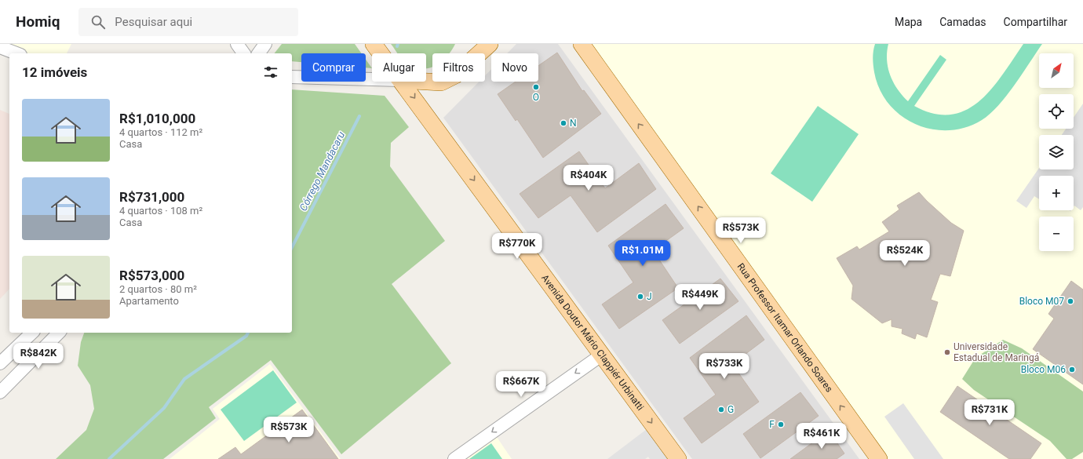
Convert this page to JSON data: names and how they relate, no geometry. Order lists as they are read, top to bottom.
{
  "streets": {
    "main road": ["Rua Professor Itamar Orlando Soares", "Avenida Doutor Mário Clappiér Urbinatti"]
  },
  "one_way": ["Rua Professor Itamar Orlando Soares", "Avenida Doutor Mário Clappiér Urbinatti"],
  "water": ["Córrego Mandacaru"],
  "places": [
    "O",
    "N",
    "J",
    "Bloco M07",
    "Universidade Estadual de Maringá",
    "Bloco M06",
    "G",
    "F"
  ],
  "north": "top right",
  "page": {
    "header": "Homiq",
    "search": "Pesquisar aqui",
    "nav": ["Mapa", "Camadas", "Compartilhar"],
    "map_buttons": ["+", "−"],
    "chip": [
      "Comprar",
      "Alugar",
      "Filtros",
      "Novo"
    ],
    "heading": "12 imóveis",
    "list": [
      {
        "name": "R$1,010,000",
        "note": "4 quartos · 112 m² · Casa"
      },
      {
        "name": "R$731,000",
        "note": "4 quartos · 108 m² · Casa"
      },
      {
        "name": "R$573,000",
        "note": "2 quartos · 80 m² · Apartamento"
      }
    ],
    "price": [
      "R$404K",
      "R$573K",
      "R$770K",
      "R$1.01M",
      "R$524K",
      "R$449K",
      "R$842K",
      "R$733K",
      "R$667K",
      "R$731K",
      "R$573K",
      "R$461K"
    ]
  }
}
